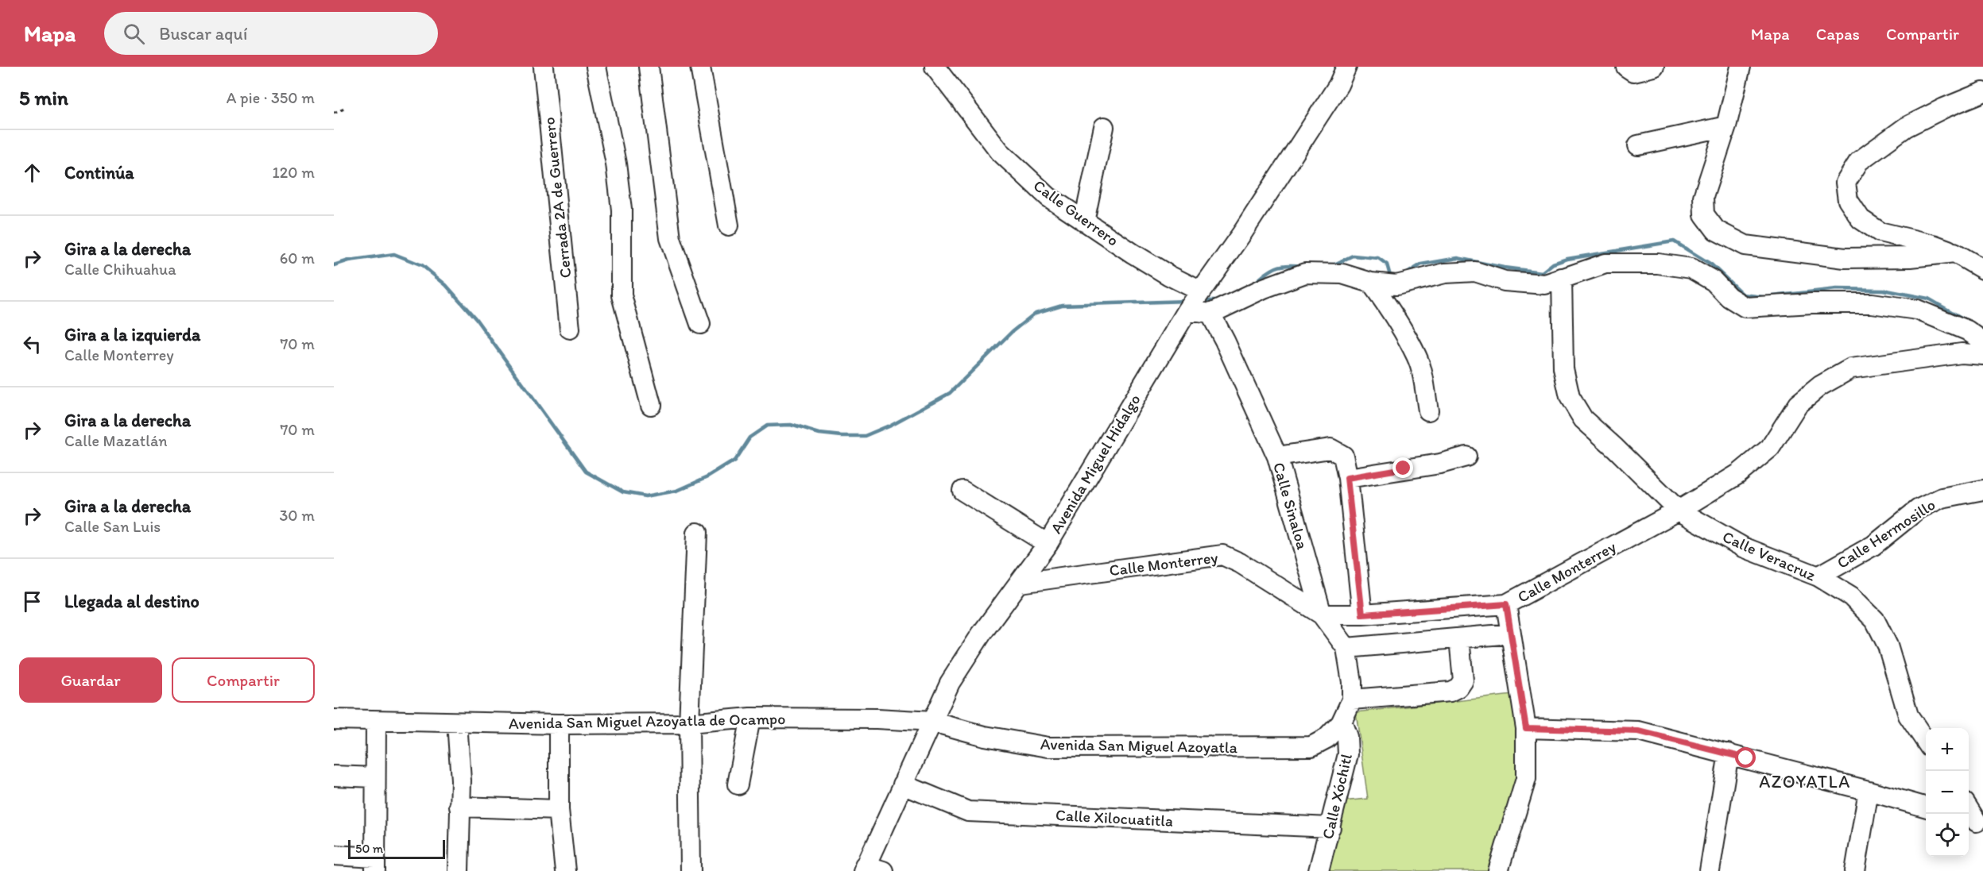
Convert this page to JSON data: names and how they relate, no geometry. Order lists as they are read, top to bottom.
{
  "streets": {
    "street": [
      "Cerrada 2A de Guerrero",
      "Calle Guerrero",
      "Avenida Miguel Hidalgo",
      "Calle Sinaloa",
      "Calle Hermosillo",
      "Calle Veracruz",
      "Calle Monterrey",
      "Avenida San Miguel Azoyatla de Ocampo",
      "Avenida San Miguel Azoyatla",
      "Calle Xóchitl",
      "Calle Xilocuatitla"
    ]
  },
  "crossings": [
    ["Calle Guerrero", "Avenida Miguel Hidalgo"],
    ["Avenida Miguel Hidalgo", "Calle Monterrey"],
    ["Avenida Miguel Hidalgo", "Avenida San Miguel Azoyatla de Ocampo"],
    ["Avenida Miguel Hidalgo", "Avenida San Miguel Azoyatla"],
    ["Avenida Miguel Hidalgo", "Calle Xilocuatitla"],
    ["Calle Sinaloa", "Calle Monterrey"],
    ["Calle Sinaloa", "Avenida San Miguel Azoyatla"],
    ["Calle Sinaloa", "Calle Xóchitl"],
    ["Calle Hermosillo", "Calle Veracruz"],
    ["Calle Veracruz", "Calle Monterrey"],
    ["Avenida San Miguel Azoyatla de Ocampo", "Avenida San Miguel Azoyatla"],
    ["Avenida San Miguel Azoyatla", "Calle Xóchitl"],
    ["Calle Xóchitl", "Calle Xilocuatitla"]
  ],
  "districts": ["AZOYATLA"],
  "scale_bar": "50 m",
  "page": {
    "header": "Mapa",
    "search": "Buscar aquí",
    "nav": ["Mapa", "Capas", "Compartir"],
    "heading": ["5 min", "A pie · 350 m"],
    "list": [
      ["Continúa", "120 m"],
      ["Gira a la derecha", "Calle Chihuahua", "60 m"],
      ["Gira a la izquierda", "Calle Monterrey", "70 m"],
      ["Gira a la derecha", "Calle Mazatlán", "70 m"],
      ["Gira a la derecha", "Calle San Luis", "30 m"],
      "Llegada al destino"
    ],
    "buttons": ["Guardar", "Compartir"],
    "map_buttons": ["+", "−"],
    "scale": "50 m"
  }
}
